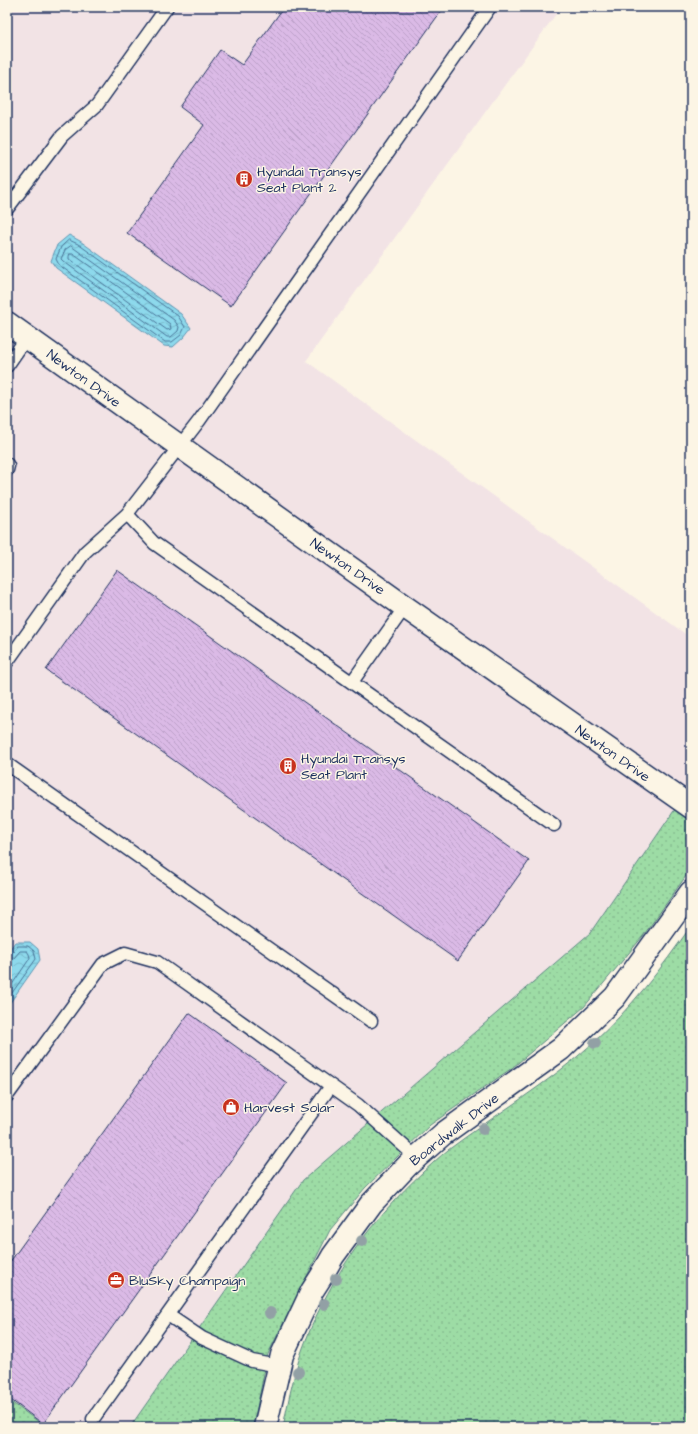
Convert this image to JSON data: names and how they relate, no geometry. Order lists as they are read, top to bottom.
{
  "streets": {
    "street": ["Newton Drive", "Boardwalk Drive"]
  },
  "places": {
    "building": ["Hyundai Transys Seat Plant 2", "Hyundai Transys Seat Plant"],
    "shop": ["Harvest Solar"],
    "office": ["BluSky Champaign"]
  }
}
